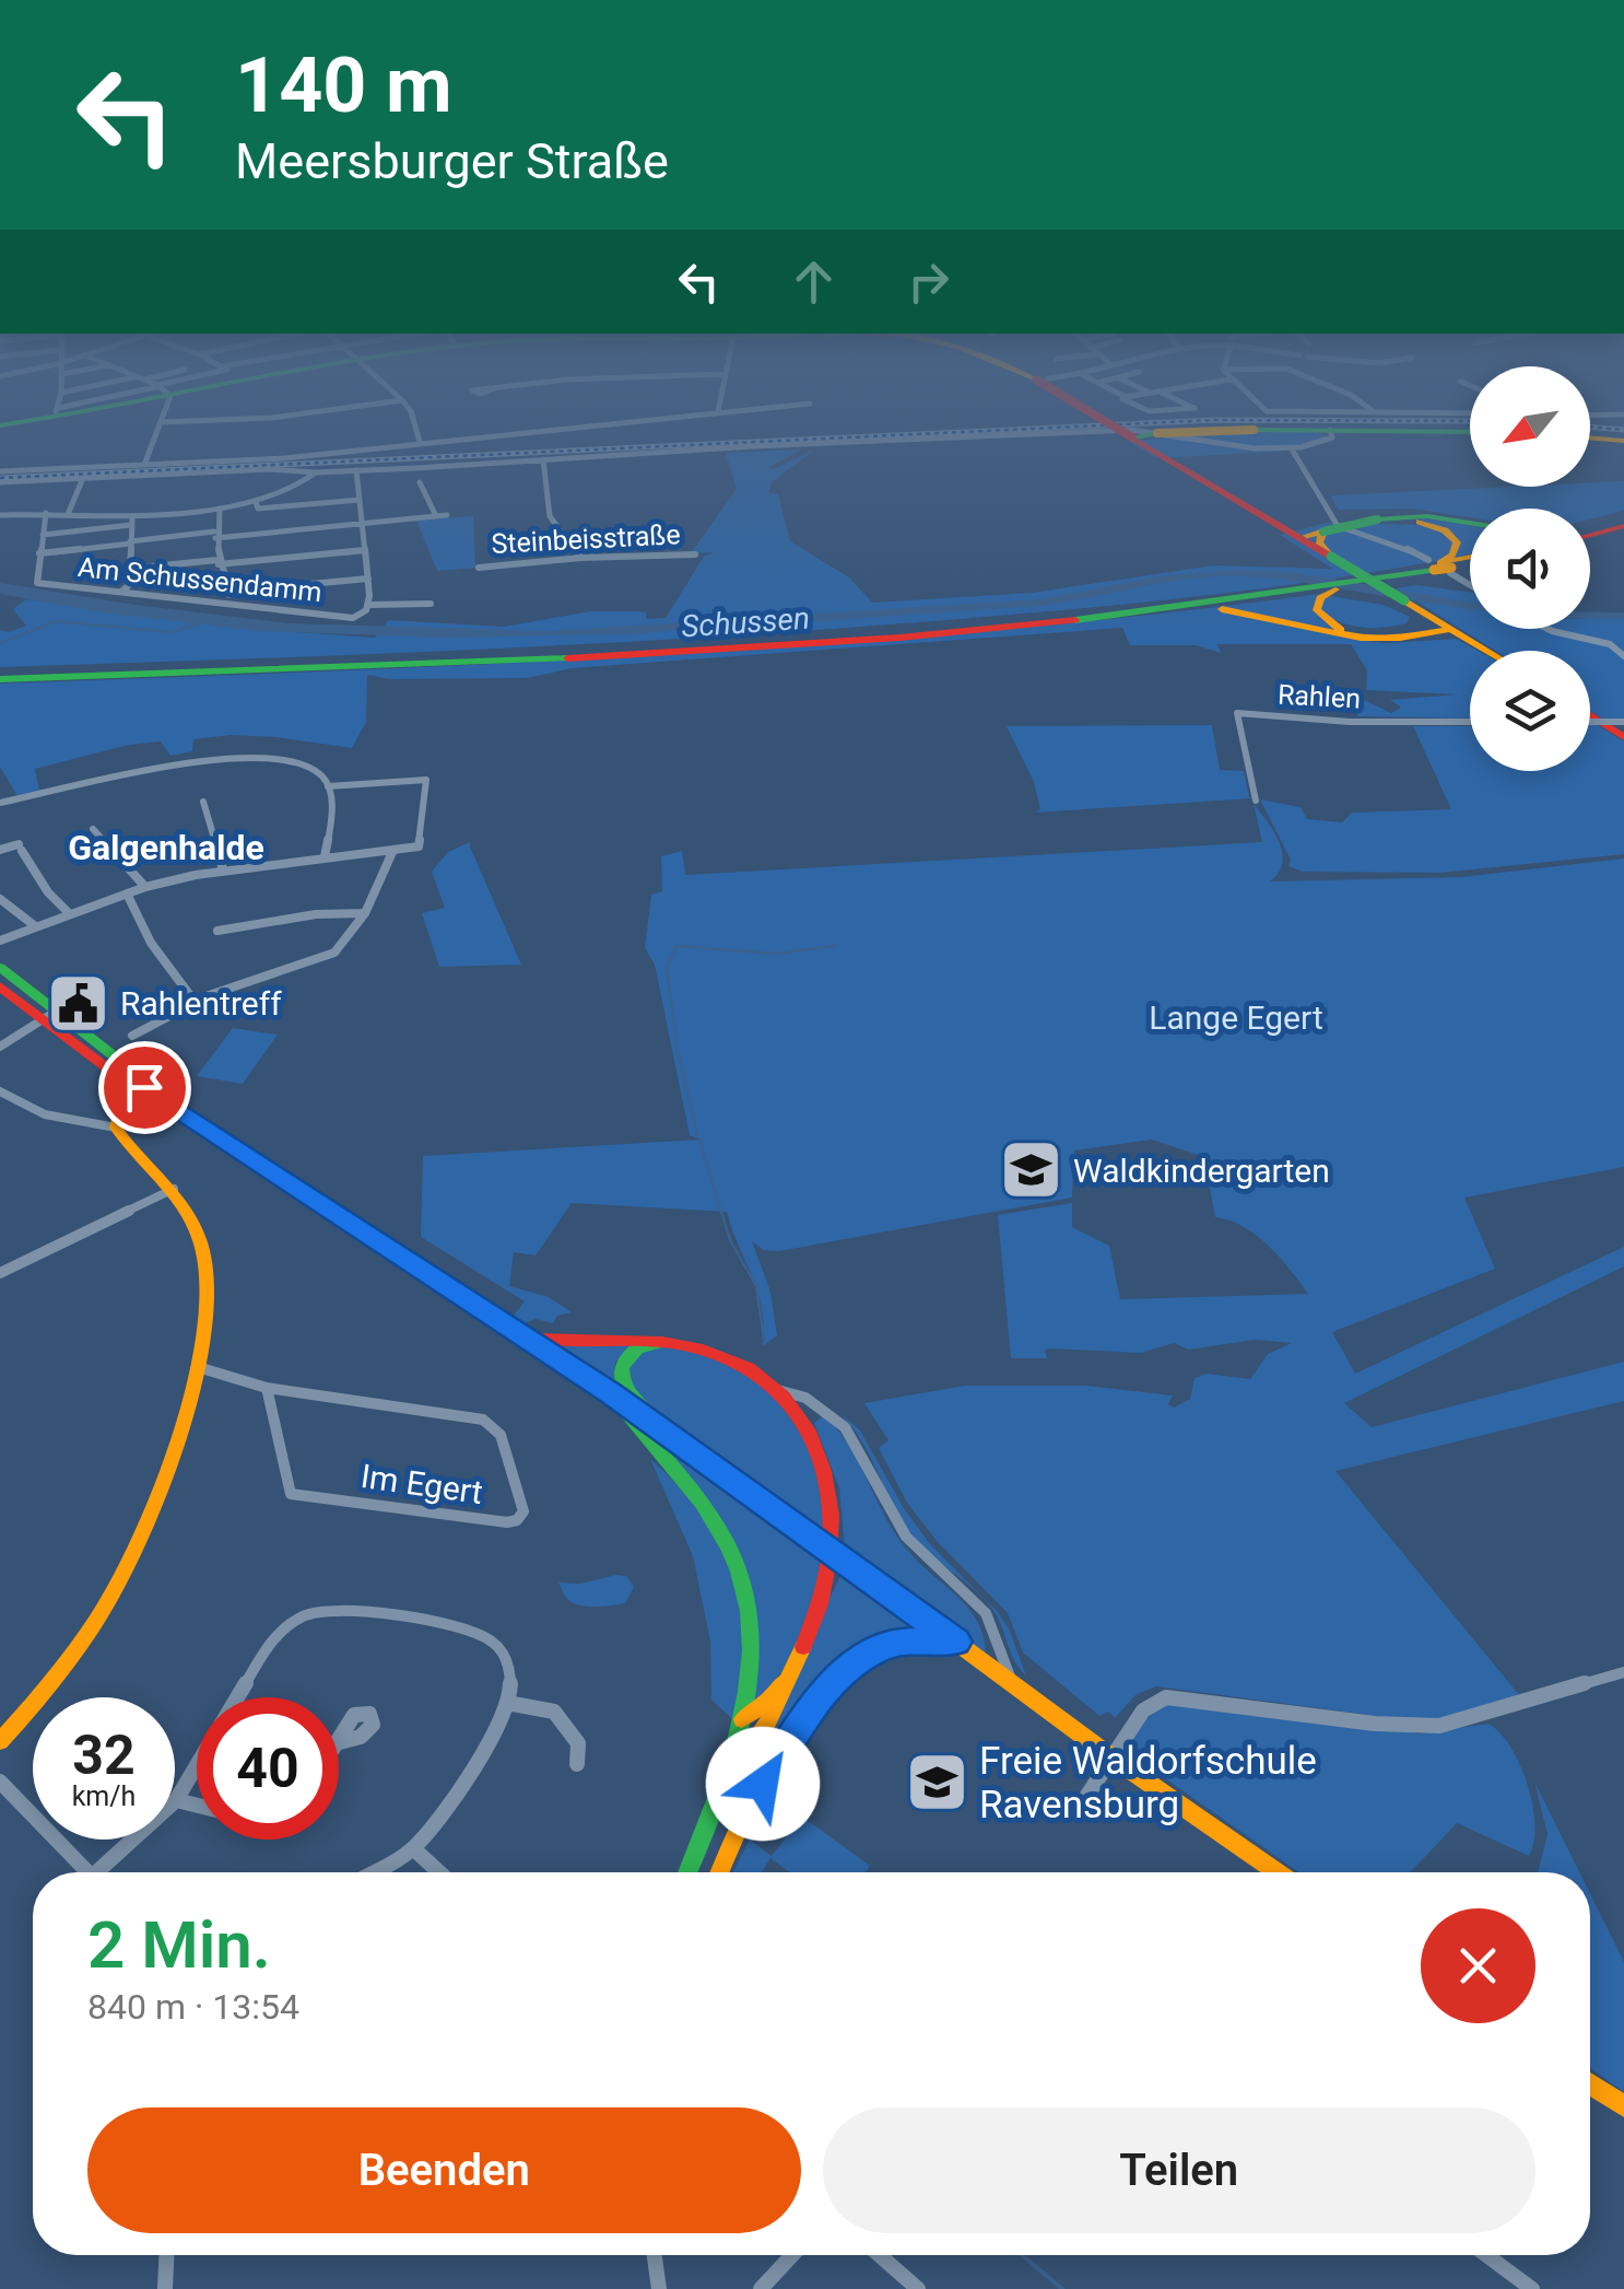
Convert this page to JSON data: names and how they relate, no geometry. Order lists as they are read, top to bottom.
{
  "streets": {
    "street": [
      "Steinbeisstraße",
      "Am Schussendamm",
      "Rahlen",
      "Im Egert"
    ]
  },
  "districts": ["Galgenhalde"],
  "water": ["Schussen"],
  "parks": ["Lange Egert"],
  "places": {
    "public building": ["Rahlentreff"],
    "school or university": ["Waldkindergarten", "Freie Waldorfschule Ravensburg"]
  },
  "north": "bottom left",
  "page": {
    "turn": ["140 m", "Meersburger Straße"],
    "speed": "32 km/h",
    "limit": "40",
    "heading": ["2 Min.", "840 m · 13:54"],
    "buttons": ["Beenden", "Teilen"]
  }
}
